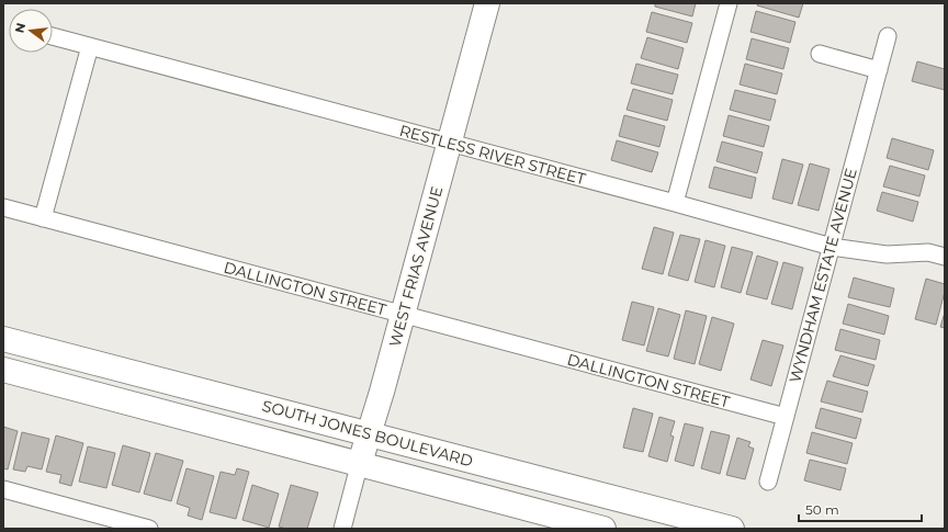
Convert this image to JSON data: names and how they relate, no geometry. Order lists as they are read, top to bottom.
{
  "streets": {
    "main road": ["WEST FRIAS AVENUE", "SOUTH JONES BOULEVARD"],
    "street": ["RESTLESS RIVER STREET", "WYNDHAM ESTATE AVENUE", "DALLINGTON STREET"]
  },
  "crossings": [
    ["RESTLESS RIVER STREET", "WEST FRIAS AVENUE"],
    ["RESTLESS RIVER STREET", "WYNDHAM ESTATE AVENUE"],
    ["WEST FRIAS AVENUE", "DALLINGTON STREET"],
    ["WEST FRIAS AVENUE", "SOUTH JONES BOULEVARD"],
    ["WYNDHAM ESTATE AVENUE", "DALLINGTON STREET"]
  ],
  "scale_bar": "50 m",
  "north": "left"
}
